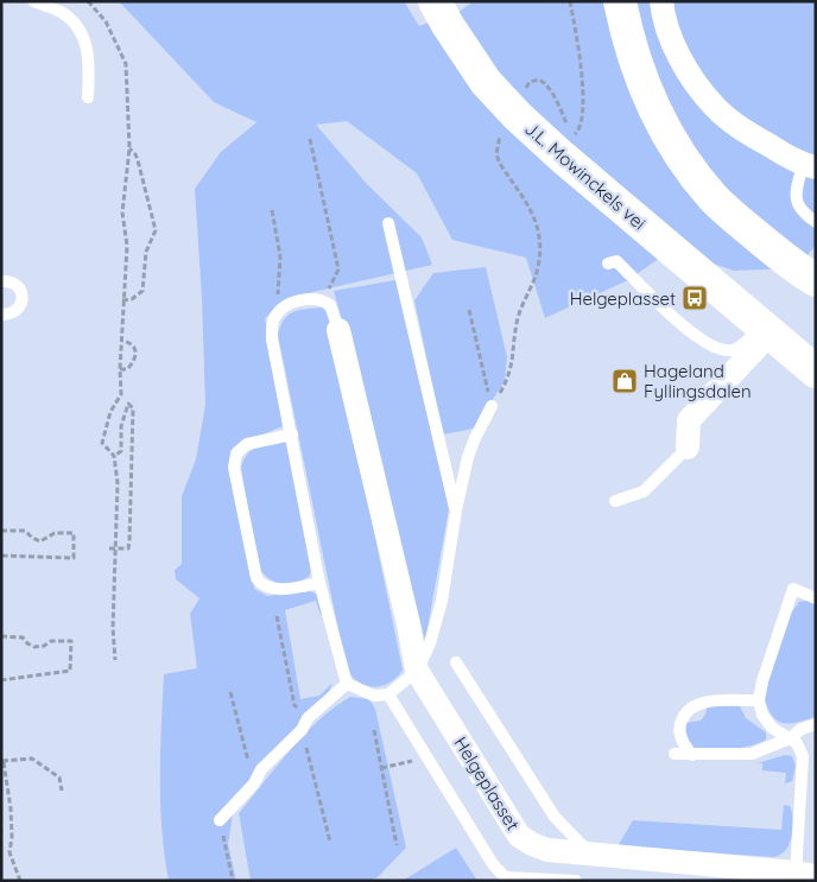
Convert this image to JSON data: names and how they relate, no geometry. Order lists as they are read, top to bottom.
{
  "streets": {
    "main road": ["J.L. Mowinckels vei"],
    "street": ["Helgeplasset"]
  },
  "places": {
    "bus stop": ["Helgeplasset"],
    "shop": ["Hageland Fyllingsdalen"]
  }
}
